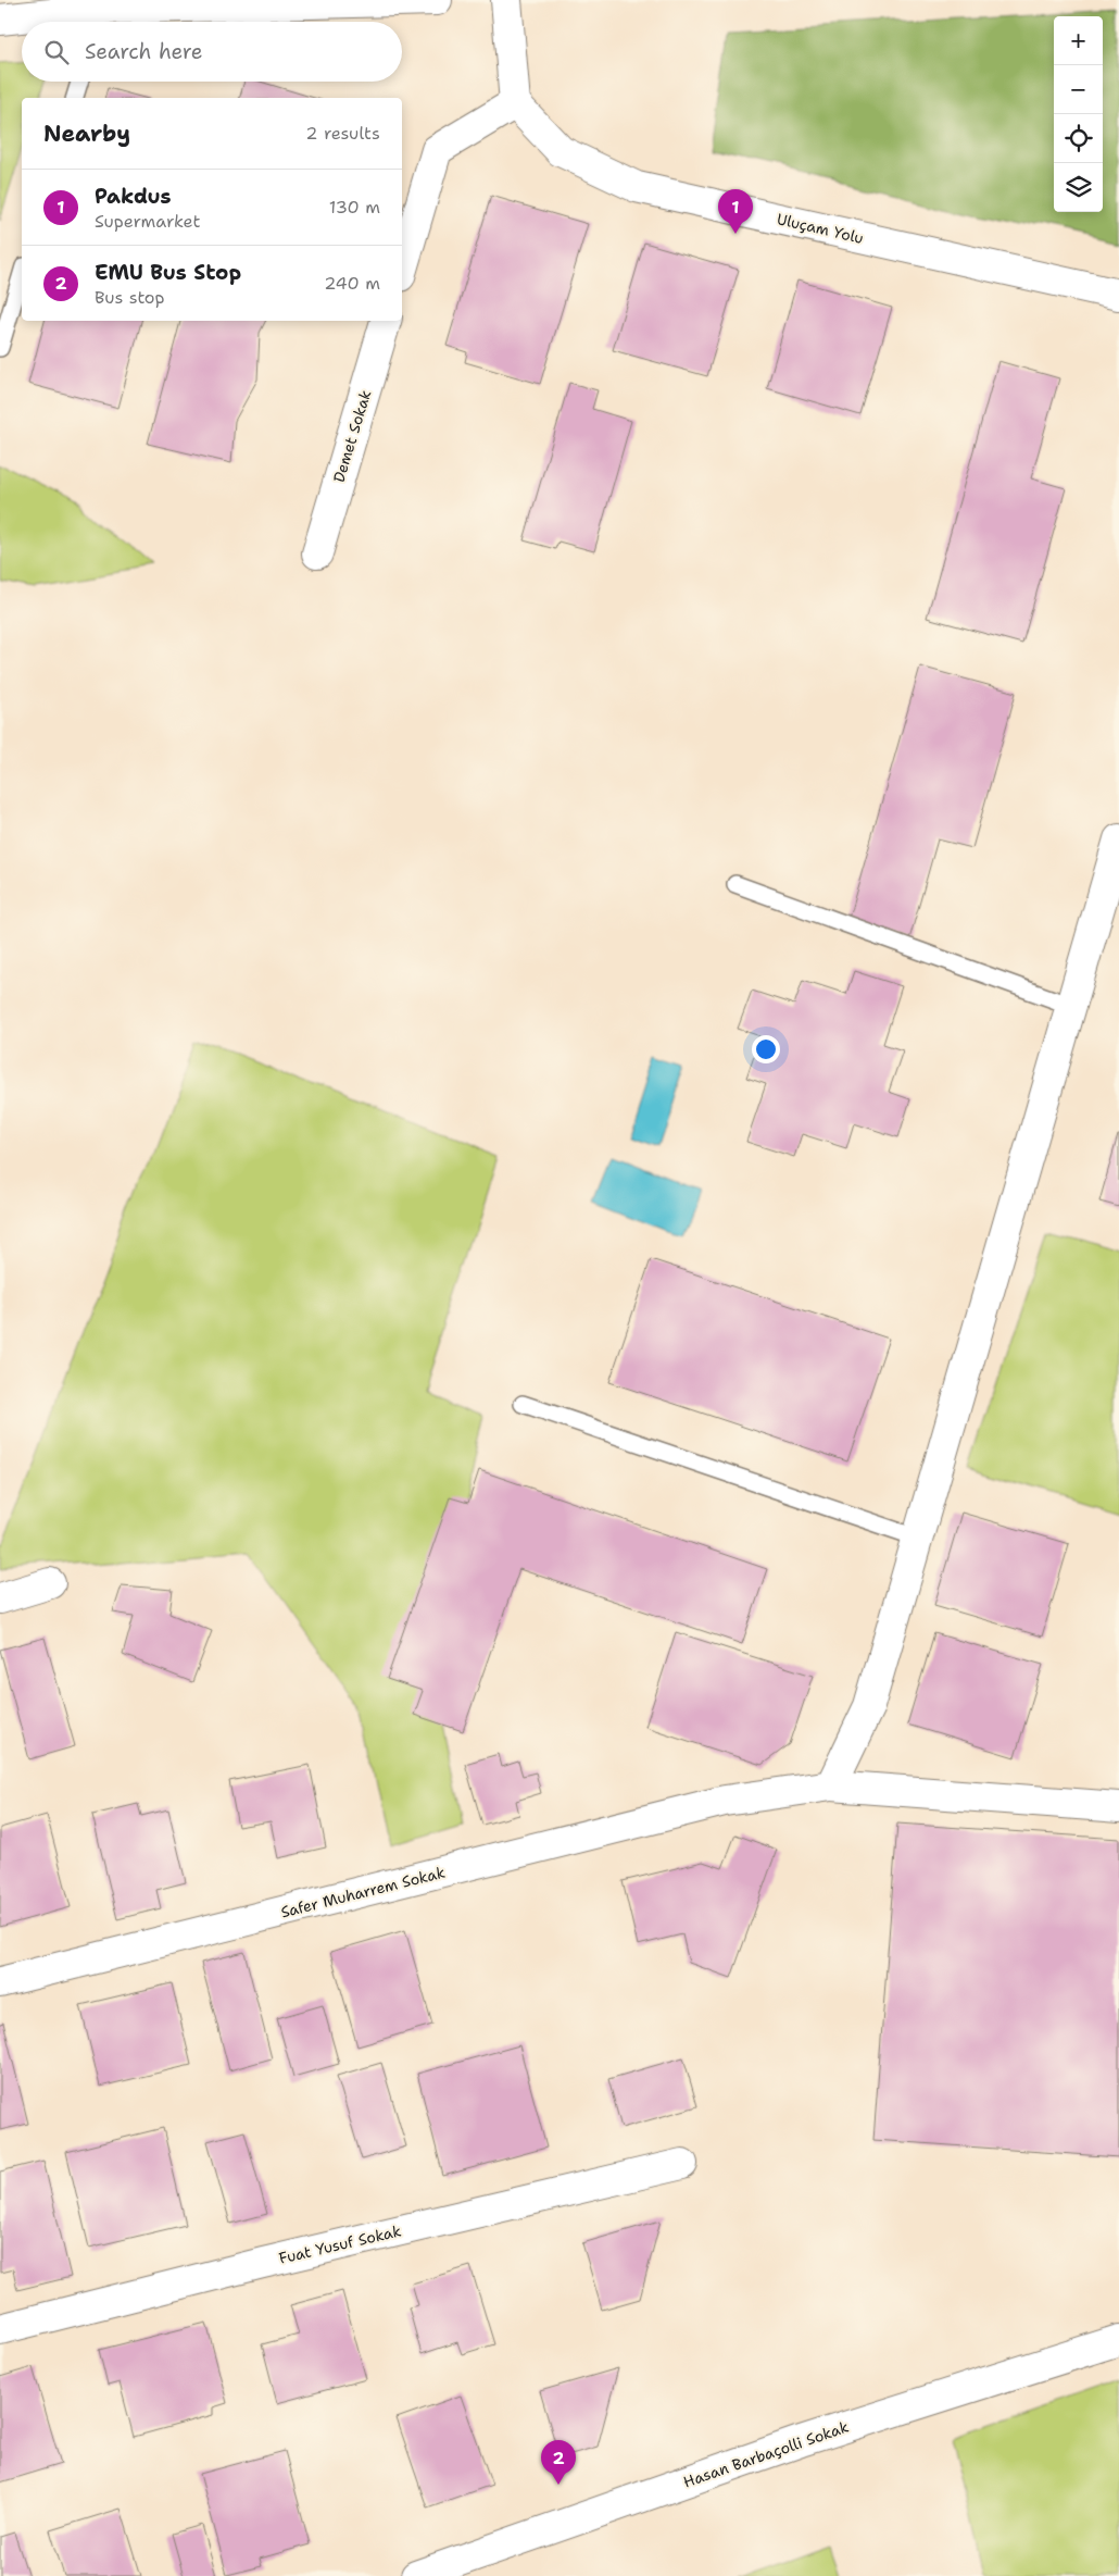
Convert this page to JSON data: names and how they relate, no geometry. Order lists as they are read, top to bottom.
{
  "streets": {
    "street": [
      "Uluçam Yolu",
      "Demet Sokak",
      "Safer Muharrem Sokak",
      "Fuat Yusuf Sokak",
      "Hasan Barbaçolli Sokak"
    ]
  },
  "page": {
    "map_buttons": ["+", "−"],
    "search": "Search here",
    "heading": ["Nearby", "2 results"],
    "list": [
      {
        "mark": "1",
        "name": "Pakdus",
        "note": "Supermarket",
        "value": "130 m"
      },
      {
        "mark": "2",
        "name": "EMU Bus Stop",
        "note": "Bus stop",
        "value": "240 m"
      }
    ],
    "pins": ["1", "2"]
  }
}
